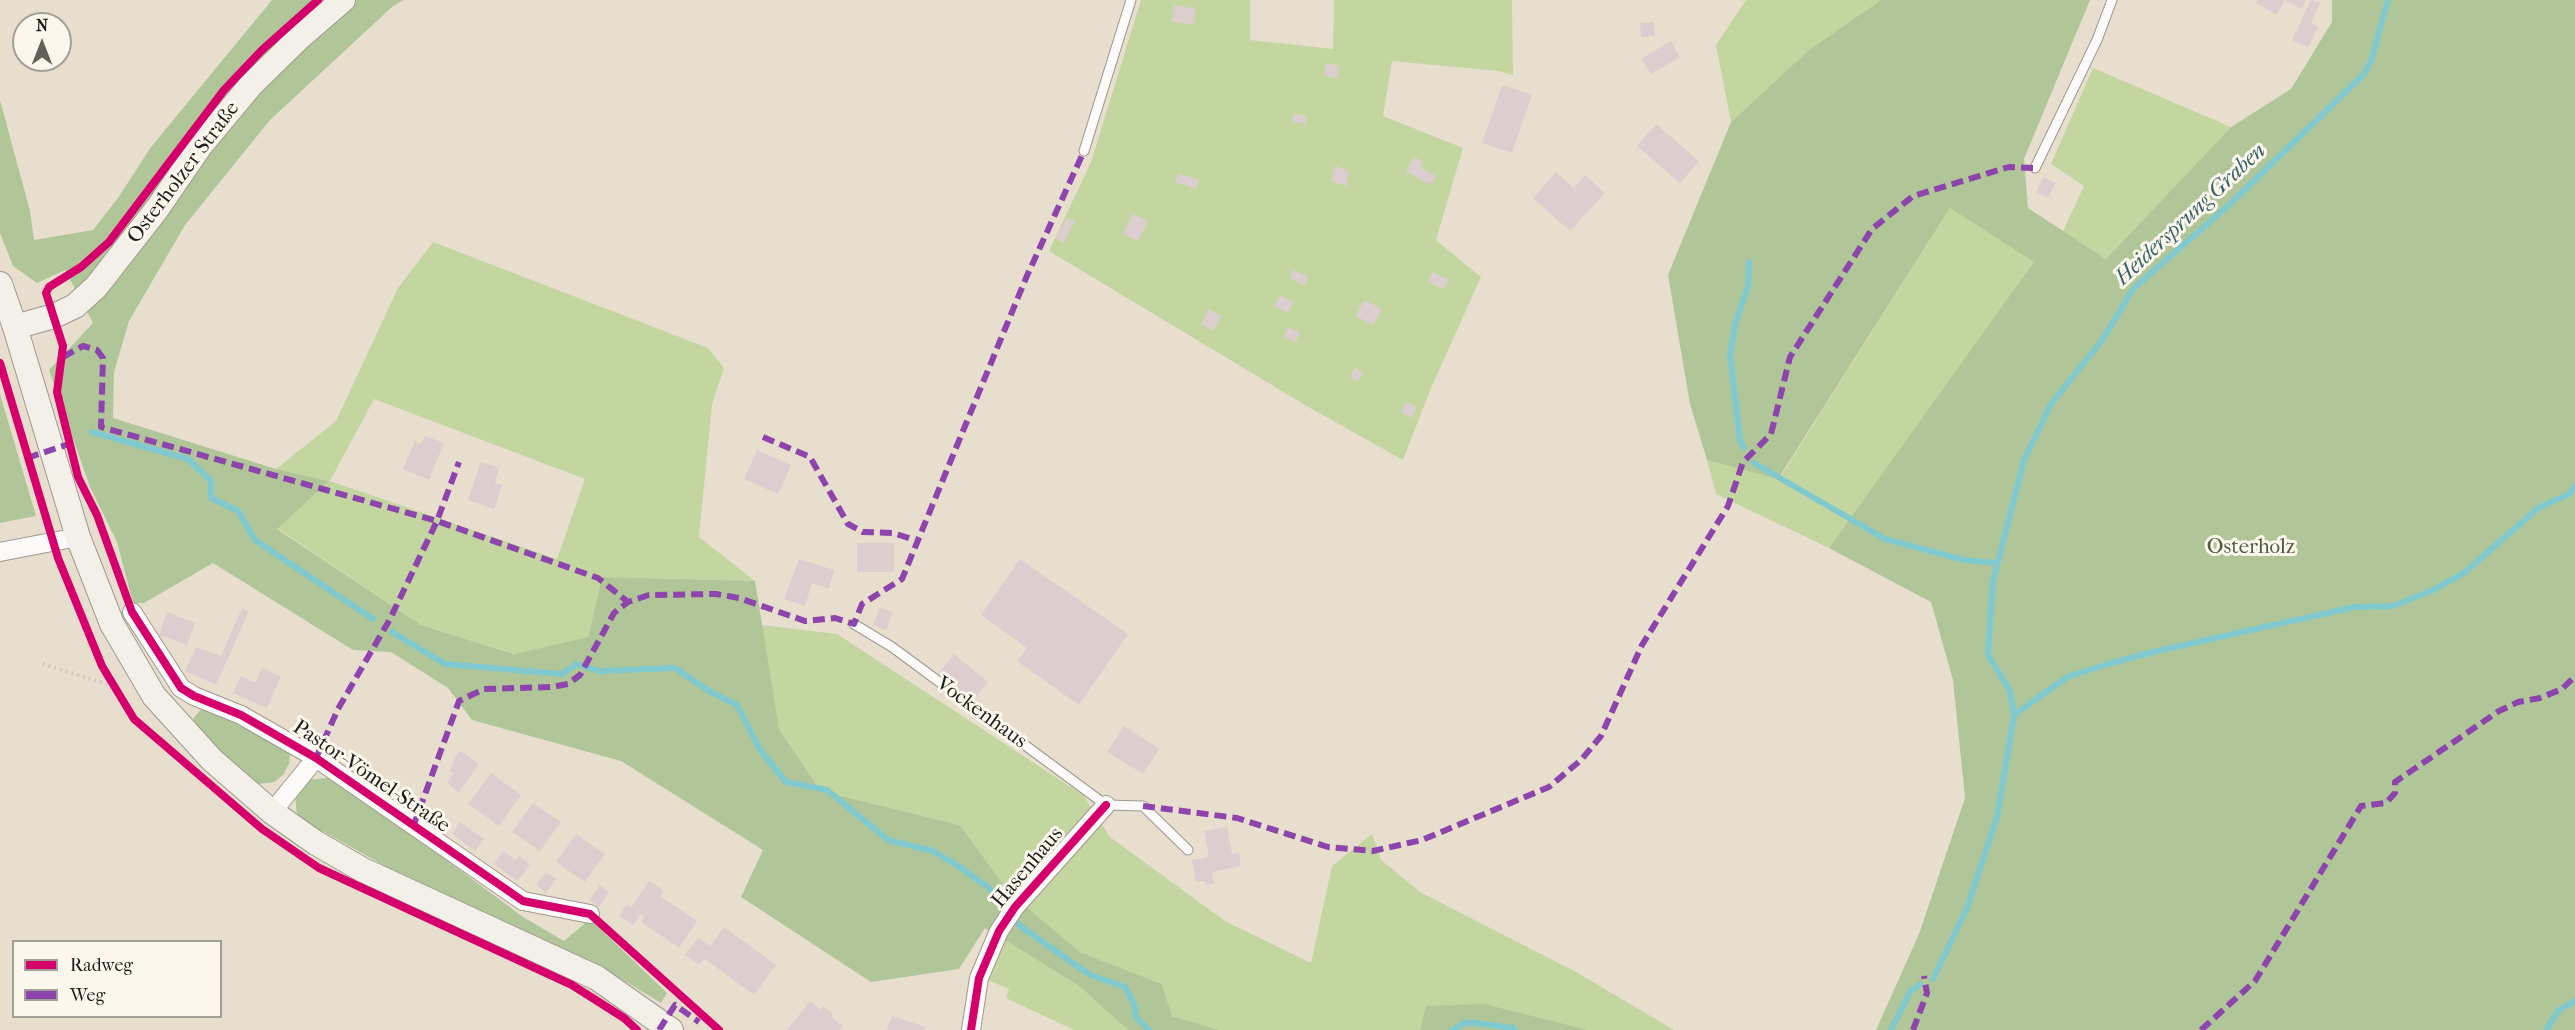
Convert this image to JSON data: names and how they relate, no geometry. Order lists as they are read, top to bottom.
{
  "streets": {
    "main road": ["Osterholzer Straße"],
    "street": ["Pastor-Vömel-Straße", "Hasenhaus"],
    "lane": ["Vockenhaus"]
  },
  "crossings": [
    ["Vockenhaus", "Hasenhaus"]
  ],
  "water": ["Heidersprung Graben"],
  "parks": ["Osterholz"],
  "legend": ["Radweg", "Weg"],
  "north": "top"
}
